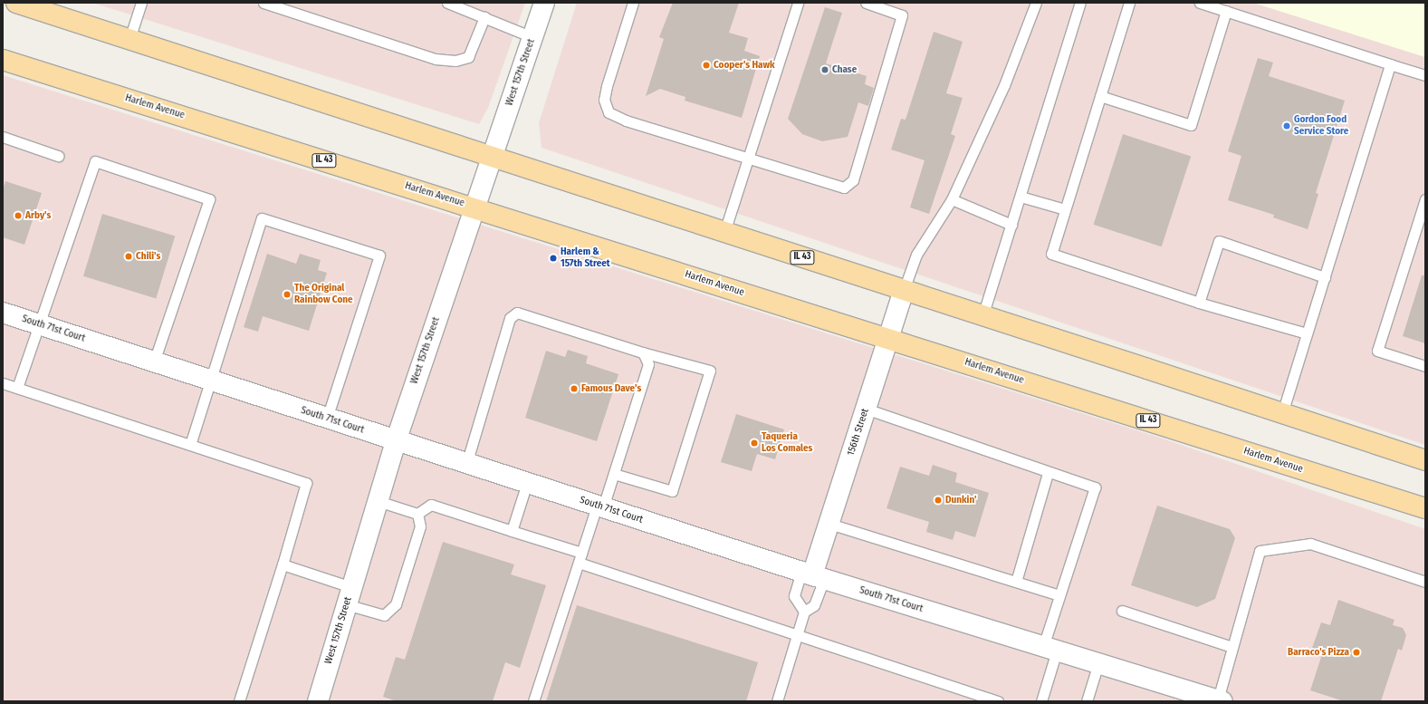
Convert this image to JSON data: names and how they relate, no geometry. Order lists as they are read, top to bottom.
{
  "streets": {
    "main road": ["Harlem Avenue", "IL 43"],
    "street": ["West 157th Street", "South 71st Court", "156th Street"]
  },
  "crossings": [
    ["West 157th Street", "Harlem Avenue"],
    ["West 157th Street", "IL 43"],
    ["West 157th Street", "South 71st Court"],
    ["Harlem Avenue", "156th Street"],
    ["IL 43", "156th Street"],
    ["South 71st Court", "156th Street"]
  ],
  "places": [
    "Cooper's Hawk",
    "Chase",
    "Gordon Food Service Store",
    "Arby's",
    "Chili's",
    "Harlem & 157th Street",
    "The Original Rainbow Cone",
    "Famous Dave's",
    "Taqueria Los Comales",
    "Dunkin'",
    "Barraco's Pizza"
  ]
}
